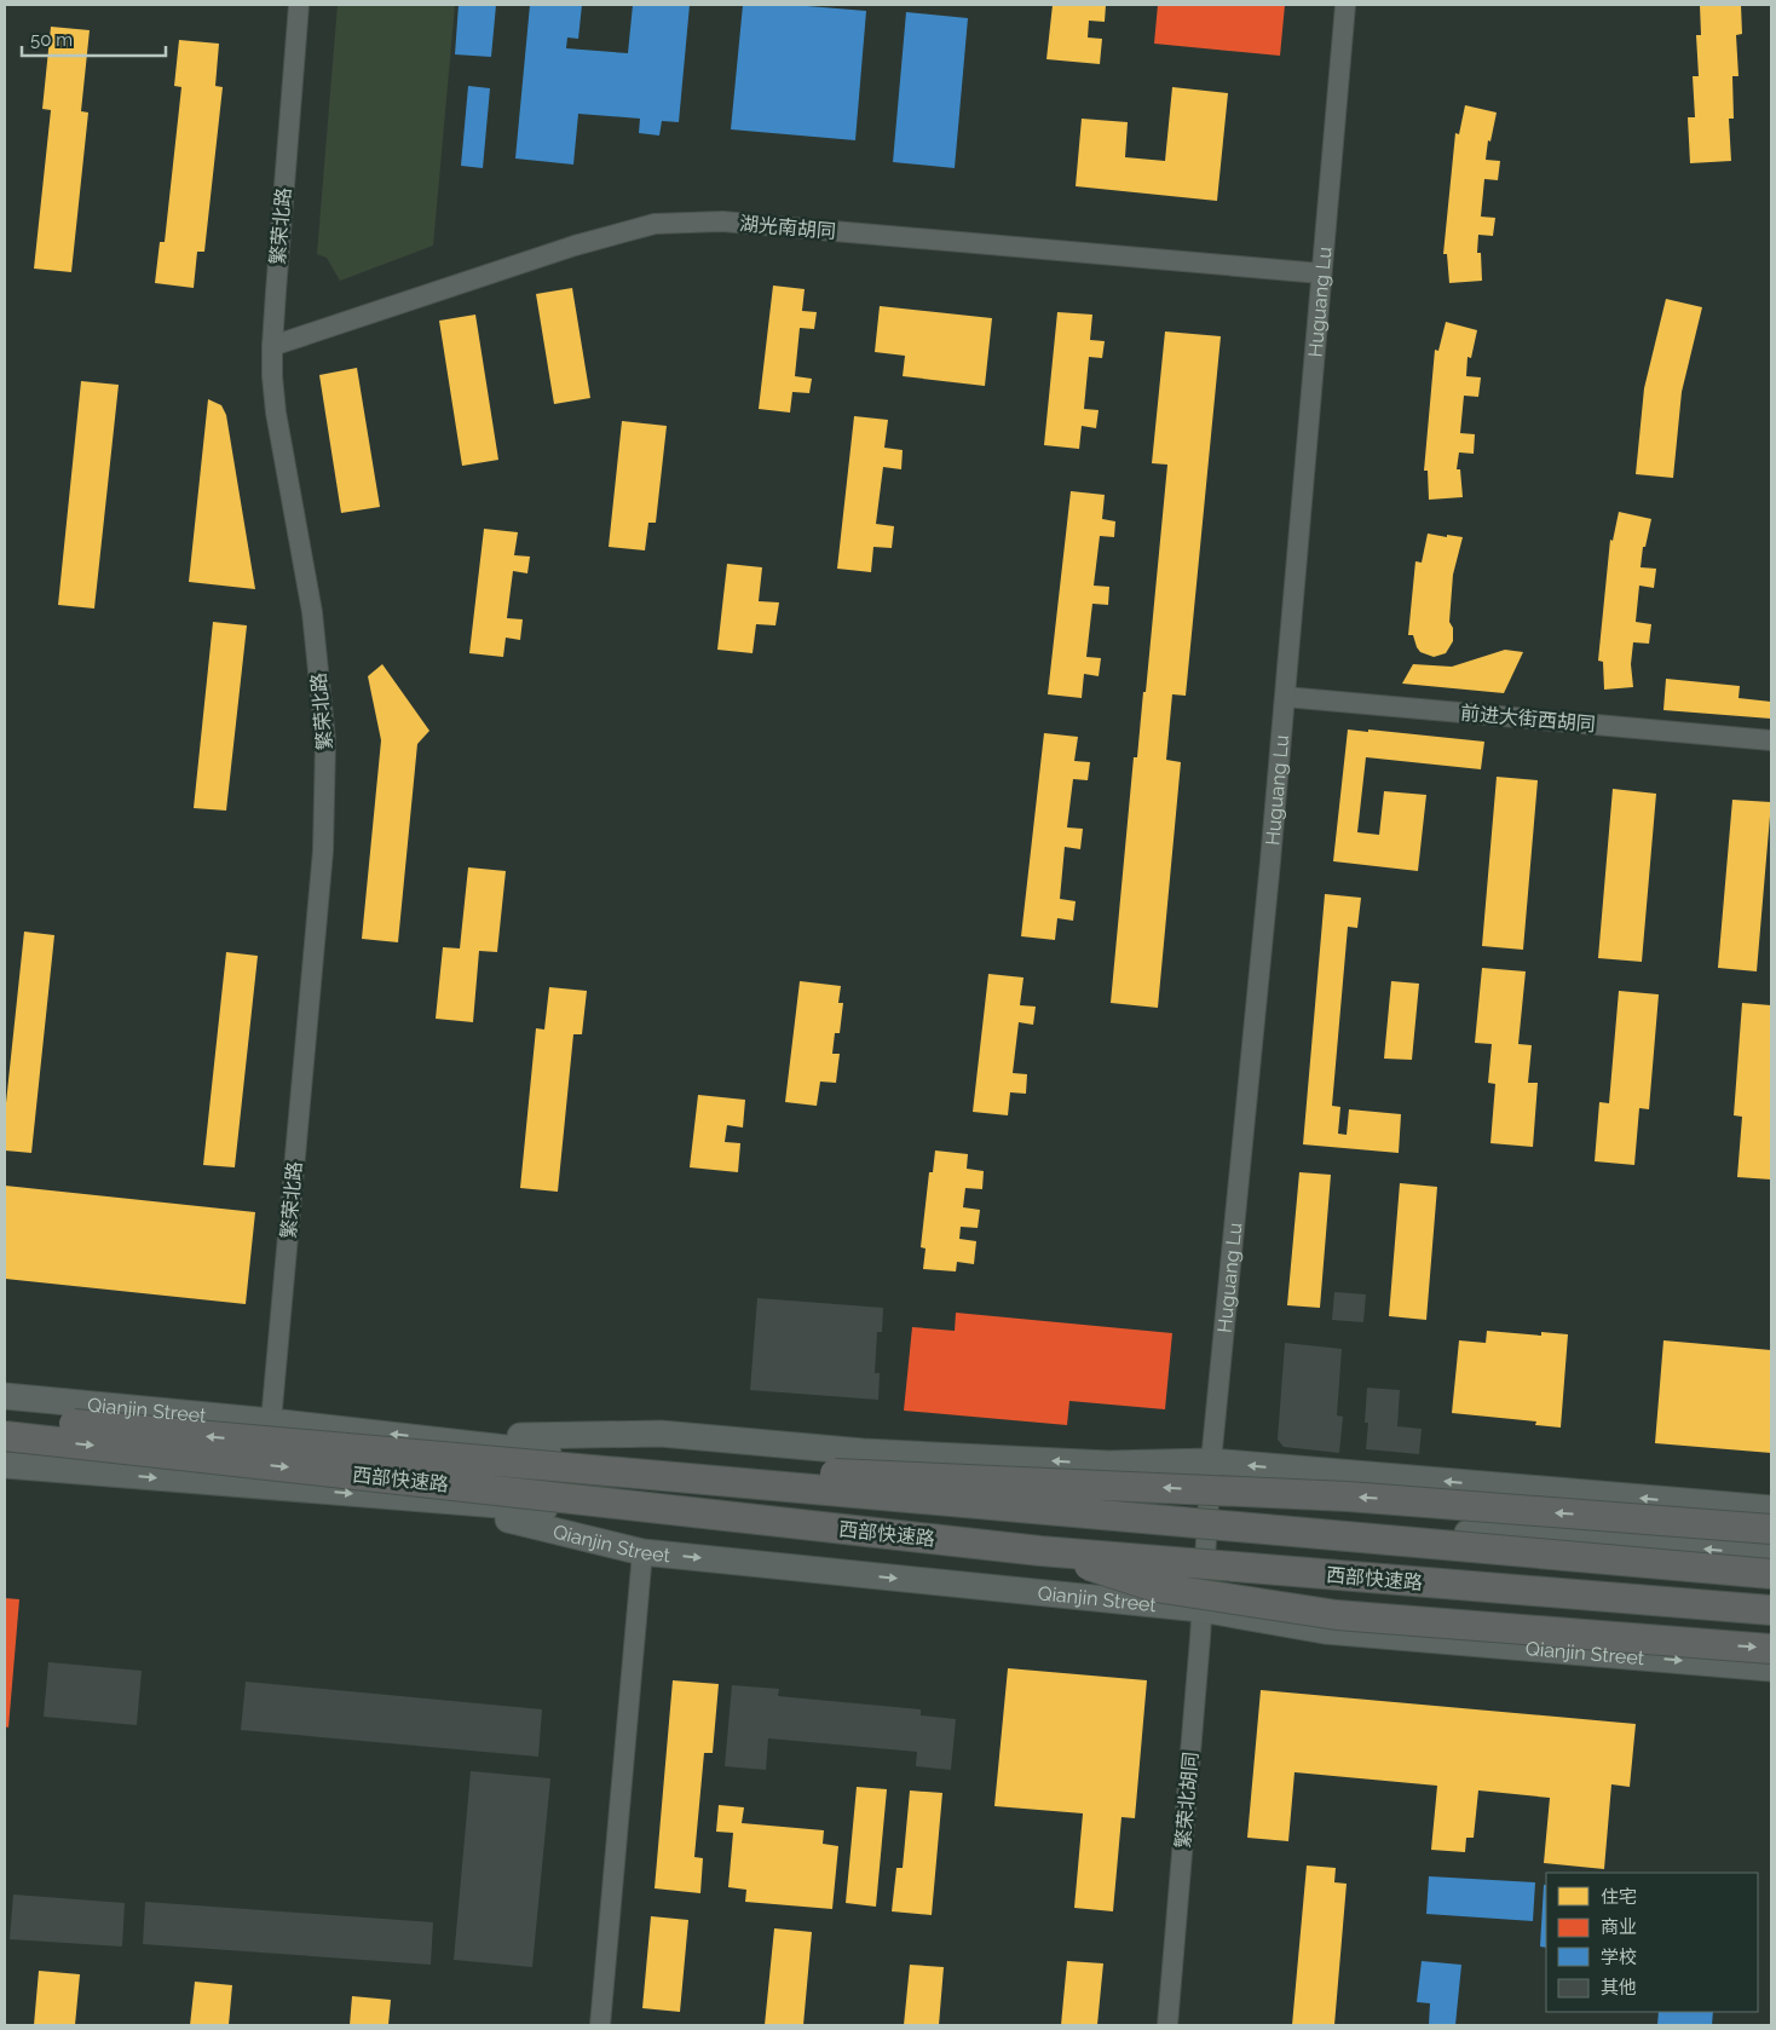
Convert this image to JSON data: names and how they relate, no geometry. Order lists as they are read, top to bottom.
{
  "streets": {
    "highway": ["西部快速路"],
    "main road": ["Qianjin Street"],
    "street": [
      "繁荣北路",
      "湖光南胡同",
      "Huguang Lu",
      "前进大街西胡同",
      "繁荣北胡同"
    ]
  },
  "crossings": [
    ["繁荣北路", "湖光南胡同"],
    ["繁荣北路", "Qianjin Street"],
    ["湖光南胡同", "Huguang Lu"],
    ["Huguang Lu", "前进大街西胡同"],
    ["Huguang Lu", "Qianjin Street"],
    ["Huguang Lu", "繁荣北胡同"],
    ["Qianjin Street", "繁荣北胡同"]
  ],
  "legend": [
    "住宅",
    "商业",
    "学校",
    "其他"
  ],
  "scale_bar": "50 m"
}
